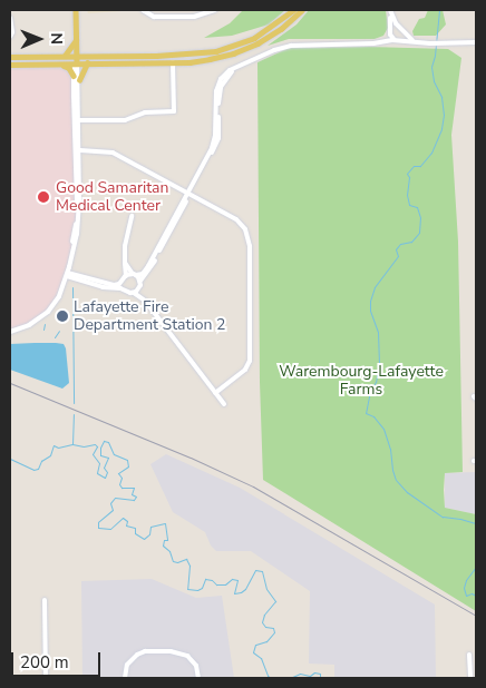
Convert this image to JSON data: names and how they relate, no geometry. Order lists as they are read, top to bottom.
{
  "parks": ["Warembourg-Lafayette Farms"],
  "places": ["Good Samaritan Medical Center", "Lafayette Fire Department Station 2"],
  "scale_bar": "200 m",
  "north": "right"
}
